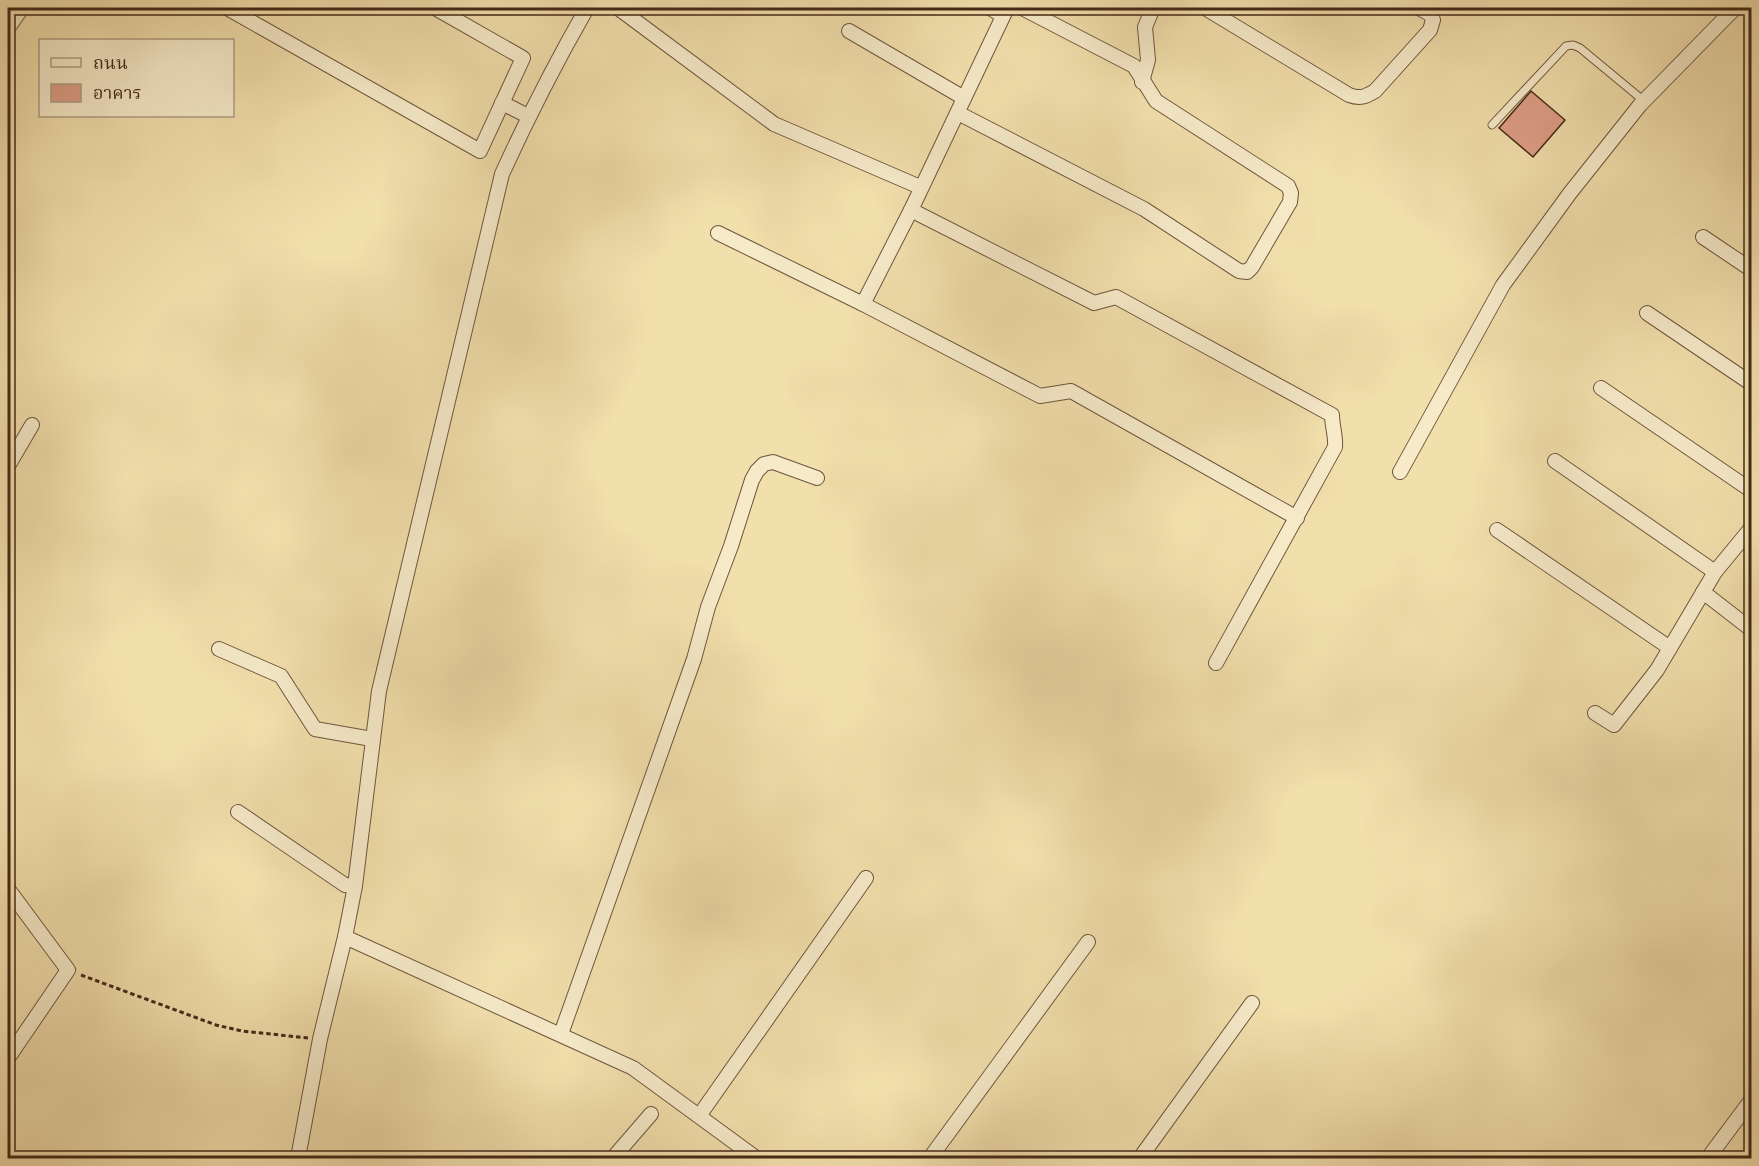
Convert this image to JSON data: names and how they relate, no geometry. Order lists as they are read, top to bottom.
{
  "legend": ["ถนน", "อาคาร"]
}
